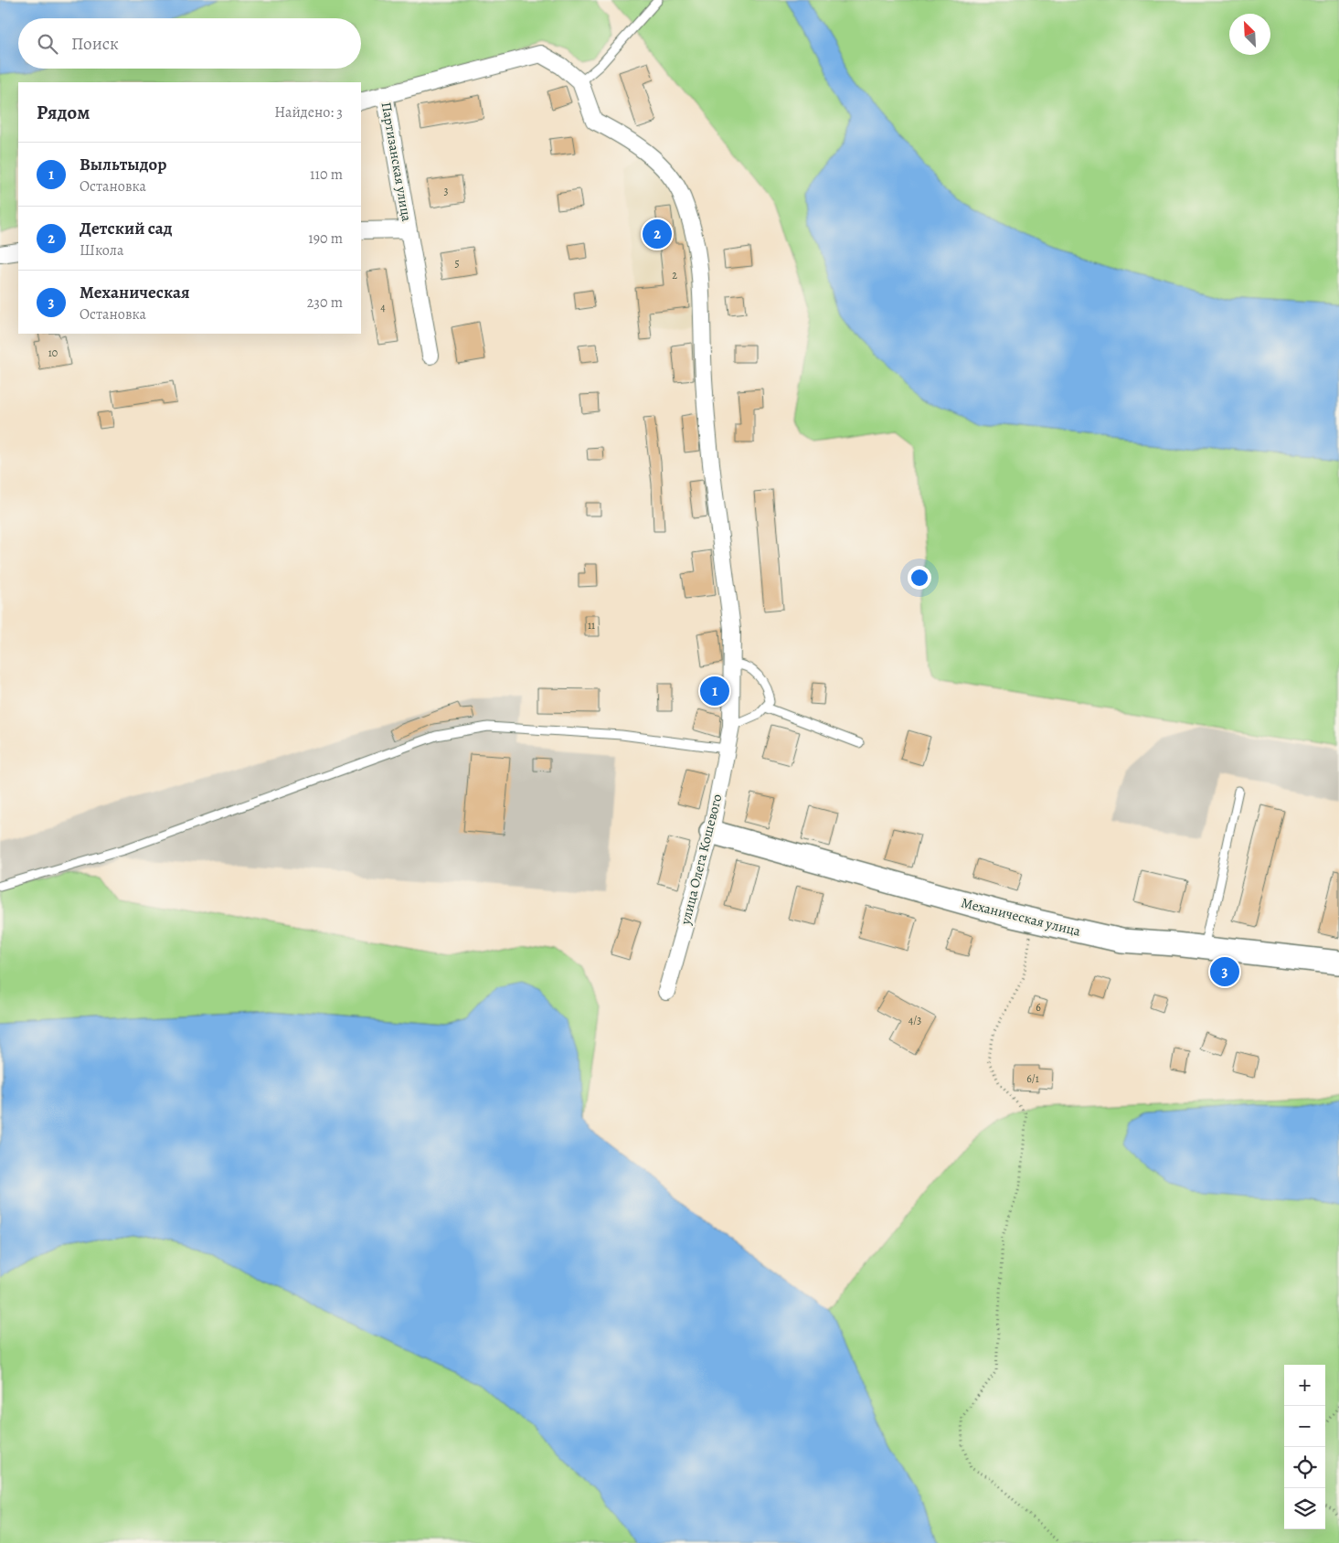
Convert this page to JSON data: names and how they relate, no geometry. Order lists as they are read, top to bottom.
{
  "streets": {
    "street": ["Партизанская улица", "улица Олега Кошевого", "Механическая улица"]
  },
  "crossings": [
    ["улица Олега Кошевого", "Механическая улица"]
  ],
  "house_numbers": [
    "3",
    "5",
    "2",
    "4",
    "10",
    "11",
    "6",
    "4/3",
    "6/1"
  ],
  "north": "top left",
  "page": {
    "search": "Поиск",
    "heading": ["Рядом", "Найдено: 3"],
    "list": [
      {
        "mark": "1",
        "name": "Выльтыдор",
        "note": "Остановка",
        "value": "110 m"
      },
      {
        "mark": "2",
        "name": "Детский сад",
        "note": "Школа",
        "value": "190 m"
      },
      {
        "mark": "3",
        "name": "Механическая",
        "note": "Остановка",
        "value": "230 m"
      }
    ],
    "pins": ["2", "1", "3"],
    "map_buttons": ["+", "−"]
  }
}
